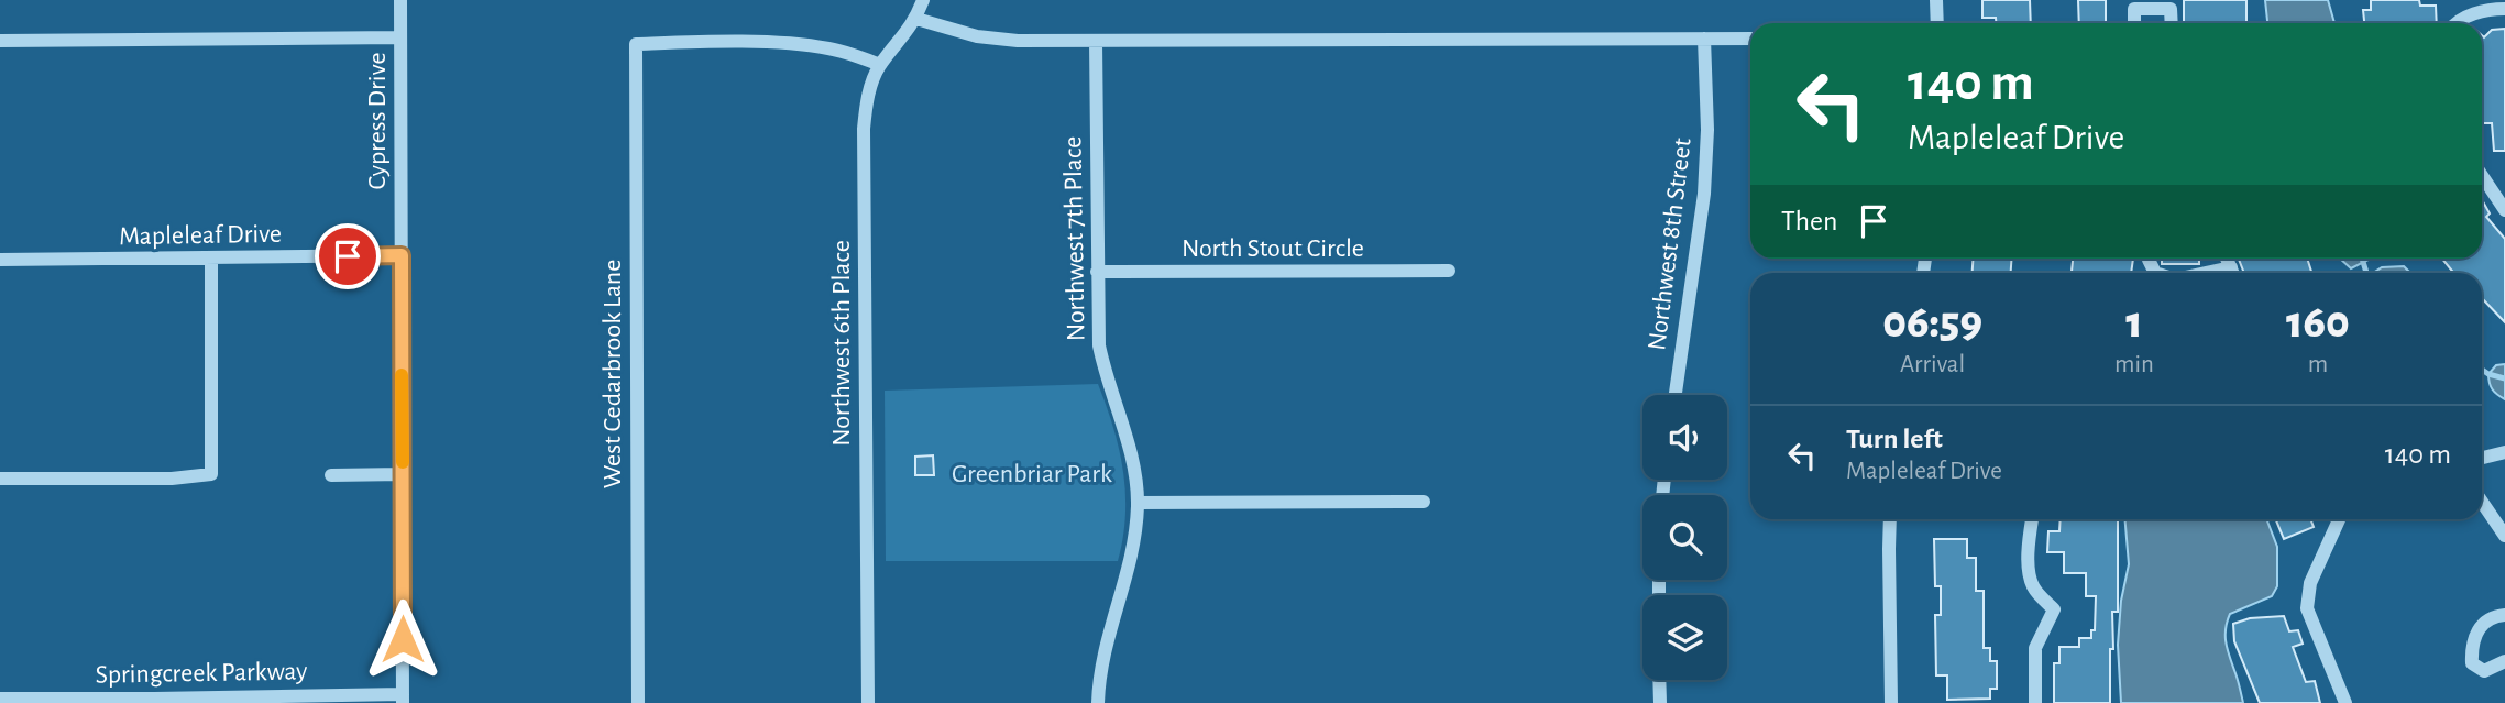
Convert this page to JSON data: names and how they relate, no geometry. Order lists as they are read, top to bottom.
{
  "streets": {
    "street": [
      "Cypress Drive",
      "Mapleleaf Drive",
      "Northwest 7th Place",
      "Northwest 8th Street",
      "North Stout Circle",
      "Northwest 6th Place",
      "West Cedarbrook Lane",
      "Springcreek Parkway"
    ]
  },
  "crossings": [
    ["Cypress Drive", "Mapleleaf Drive"],
    ["Cypress Drive", "Springcreek Parkway"],
    ["Northwest 7th Place", "North Stout Circle"],
    ["Northwest 6th Place", "West Cedarbrook Lane"]
  ],
  "parks": ["Greenbriar Park"],
  "page": {
    "turn": ["140 m", "Mapleleaf Drive"],
    "then": "Then",
    "eta": [
      "06:59",
      "Arrival",
      "1",
      "min",
      "160",
      "m"
    ],
    "list": [
      {
        "name": "Turn left",
        "note": "Mapleleaf Drive",
        "value": "140 m"
      }
    ]
  }
}
